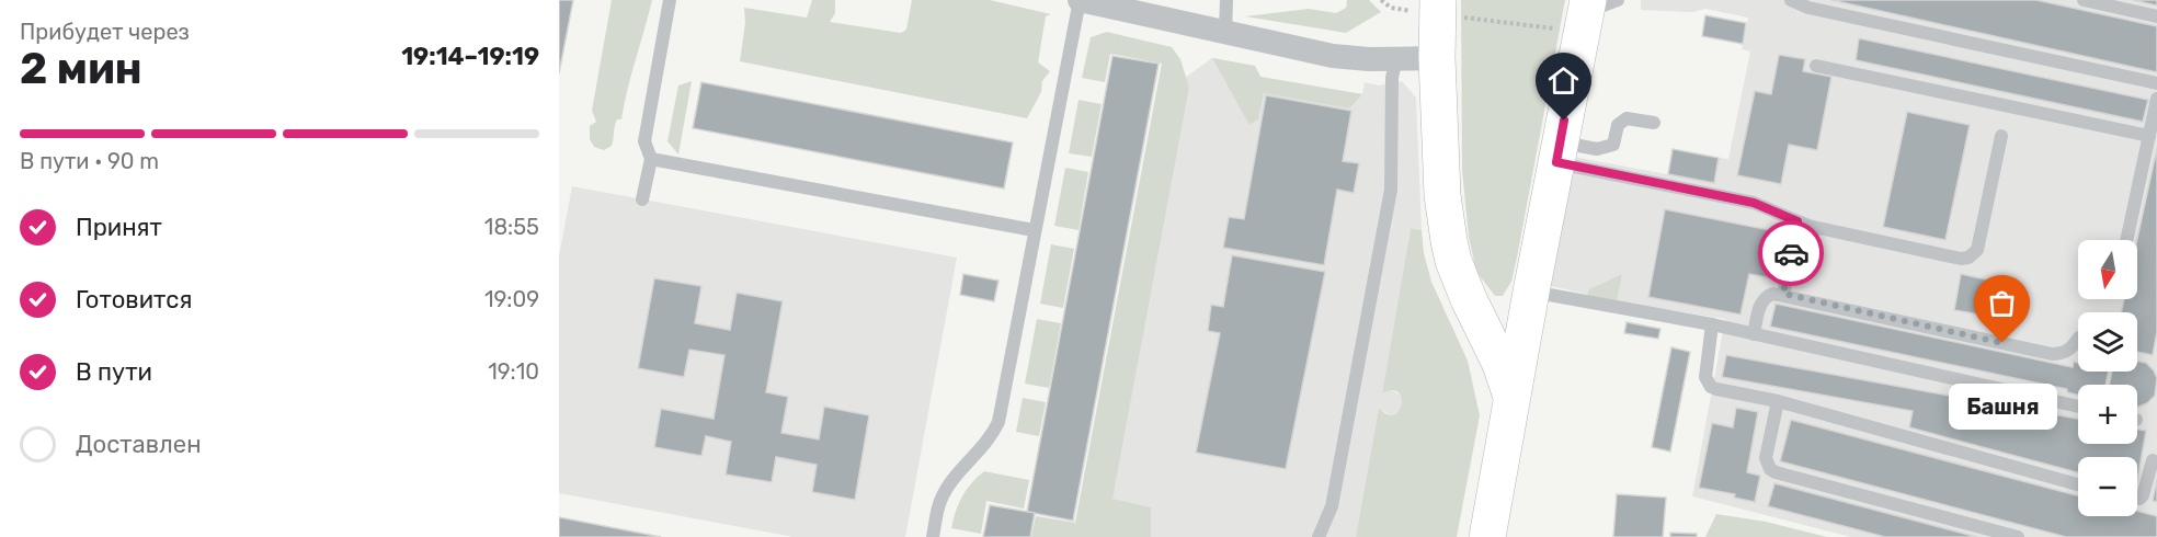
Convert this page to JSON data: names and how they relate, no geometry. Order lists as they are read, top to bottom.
{
  "places": ["Башня"],
  "north": "bottom",
  "page": {
    "heading": ["2 мин", "Прибудет через", "19:14–19:19"],
    "bar": "В пути · 90 m",
    "list": [
      ["Принят", "18:55"],
      ["Готовится", "19:09"],
      ["В пути", "19:10"],
      "Доставлен"
    ],
    "map_buttons": ["+", "−"],
    "bubble": "Башня"
  }
}
